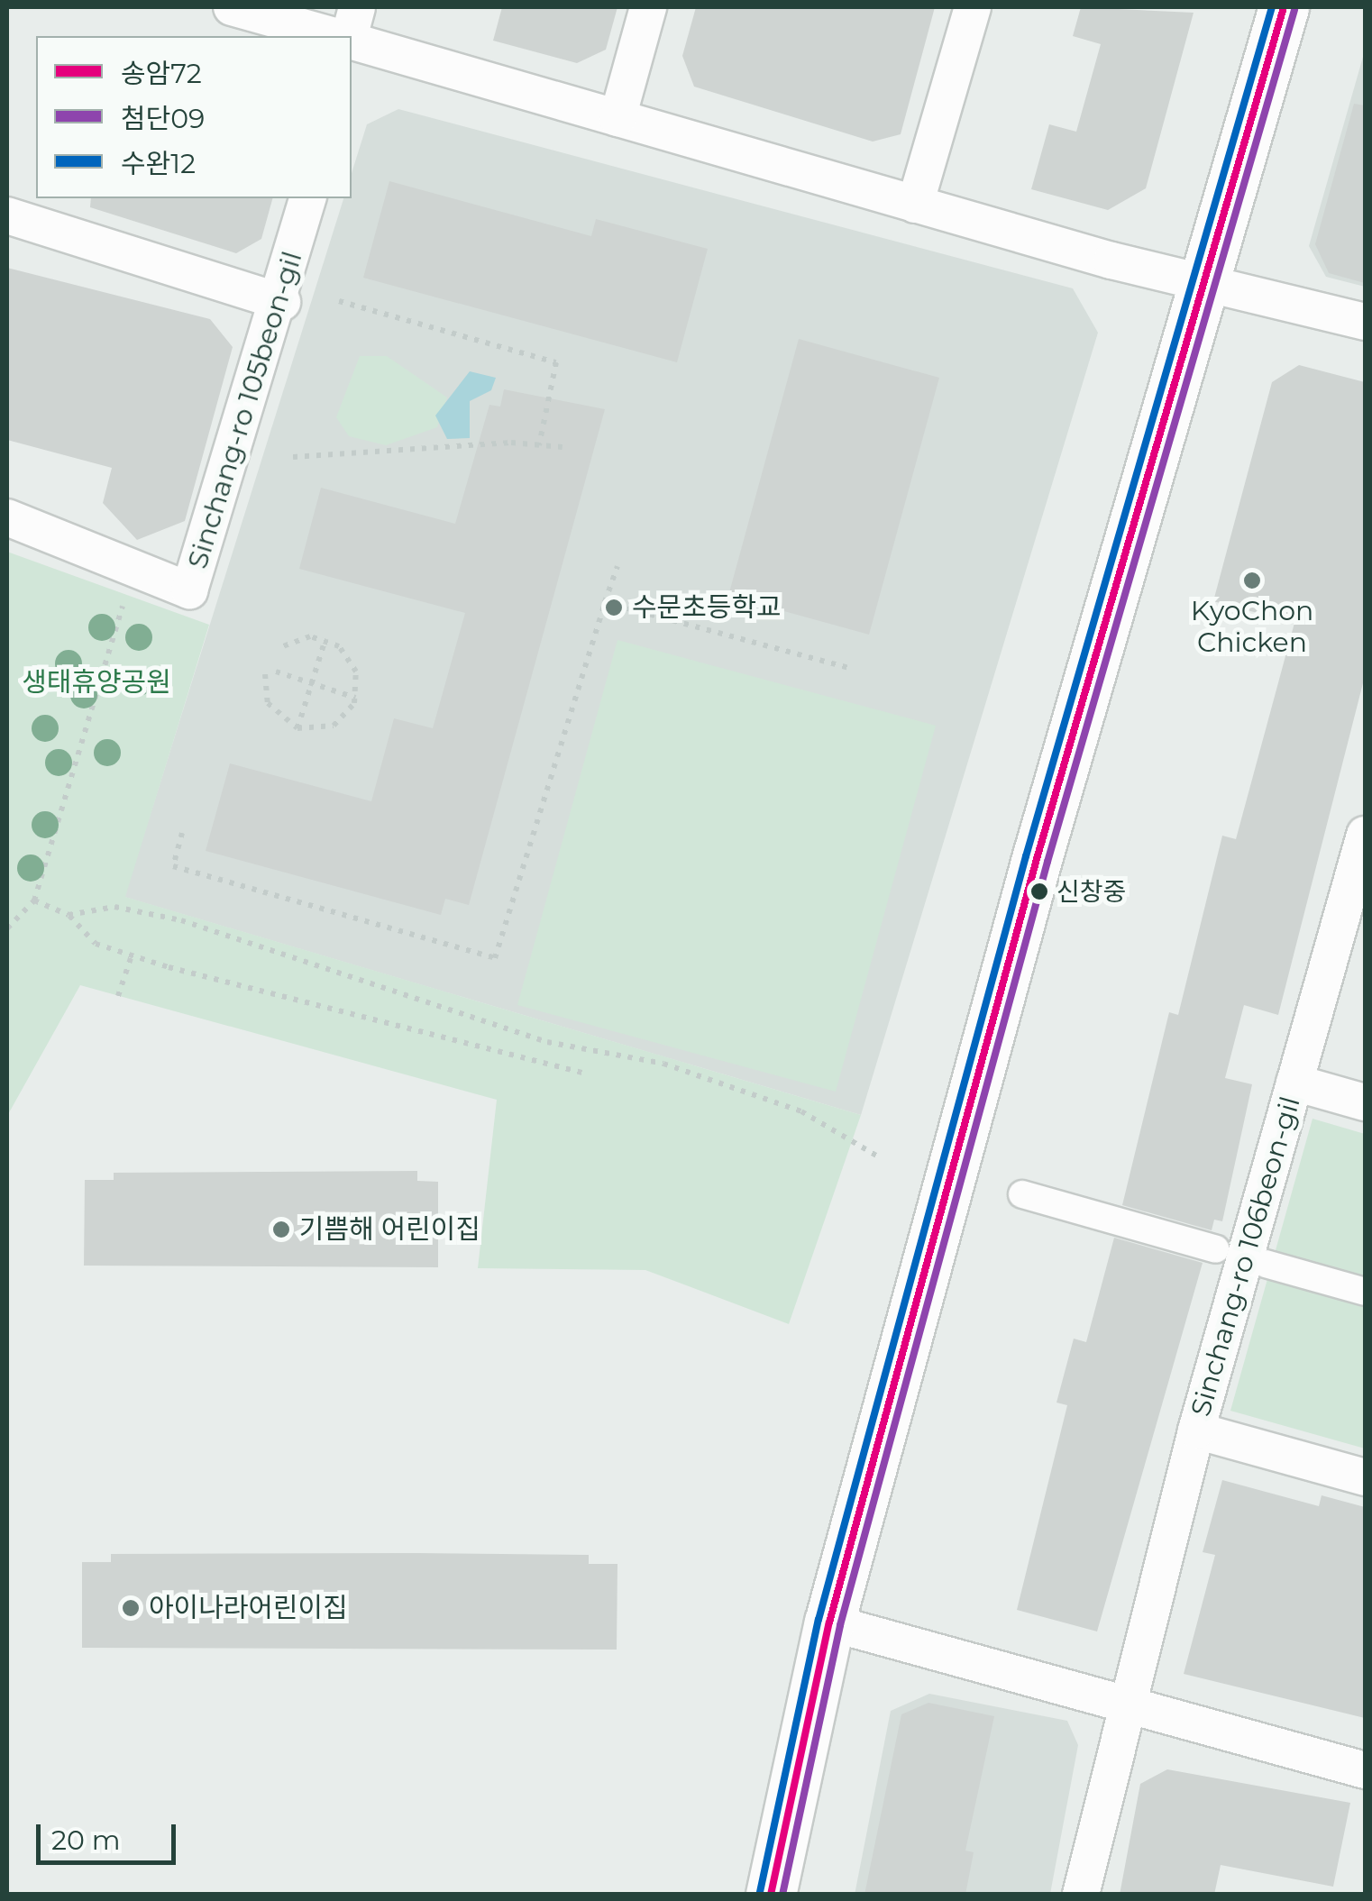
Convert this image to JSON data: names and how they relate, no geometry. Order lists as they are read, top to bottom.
{
  "streets": {
    "street": ["Sinchang-ro 105beon-gil", "Sinchang-ro 106beon-gil"]
  },
  "parks": ["생태휴양공원"],
  "places": [
    "KyoChon Chicken",
    "수문초등학교",
    "신창중",
    "기쁨해 어린이집",
    "아이나라어린이집"
  ],
  "lines": ["transit line 송암72", "transit line 수완12", "transit line 첨단09"],
  "legend": ["송암72", "첨단09", "수완12"],
  "scale_bar": "20 m"
}
